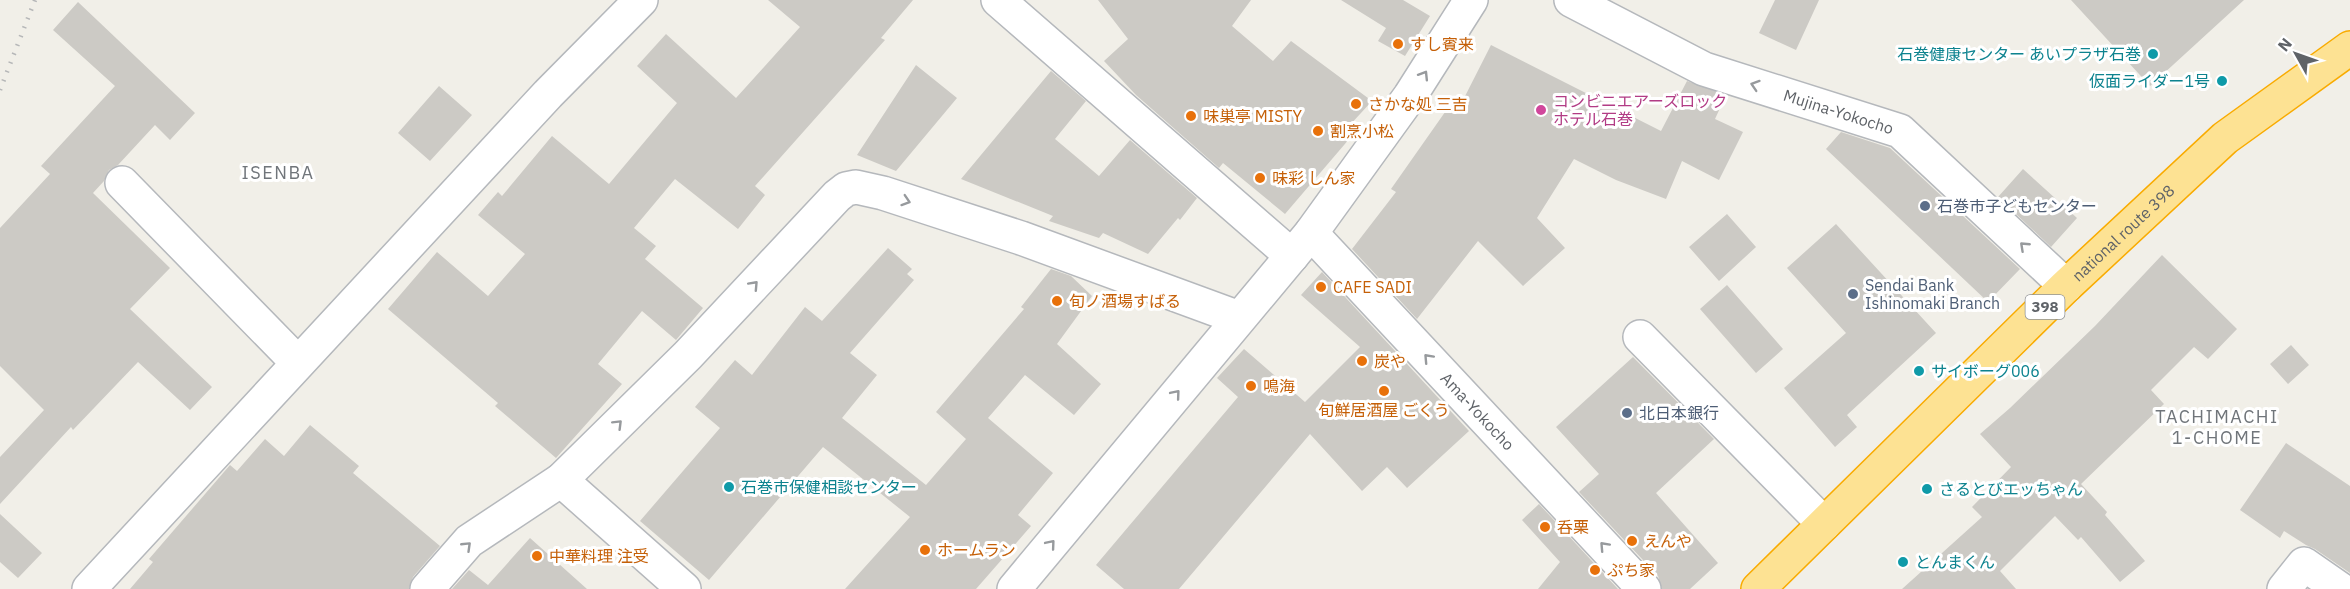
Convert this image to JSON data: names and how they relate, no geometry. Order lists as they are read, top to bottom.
{
  "streets": {
    "highway": ["national route 398", "398"],
    "street": ["Mujina-Yokocho", "Ama-Yokocho"]
  },
  "crossings": [
    ["Mujina-Yokocho", "national route 398"]
  ],
  "one_way": ["Mujina-Yokocho"],
  "districts": ["ISENBA", "TACHIMACHI 1-CHOME"],
  "places": [
    "すし賓来",
    "石巻健康センター あいプラザ石巻",
    "仮面ライダー1号",
    "さかな処 三吉",
    "コンビニエアーズロック ホテル石巻",
    "味巣亭 MISTY",
    "割烹小松",
    "味彩 しん家",
    "石巻市子どもセンター",
    "CAFE SADI",
    "Sendai Bank Ishinomaki Branch",
    "旬ノ酒場すばる",
    "炭や",
    "サイボーグ006",
    "鳴海",
    "旬鮮居酒屋 ごくう",
    "北日本銀行",
    "石巻市保健相談センター",
    "さるとびエッちゃん",
    "呑栗",
    "えんや",
    "ホームラン",
    "中華料理 注受",
    "とんまくん",
    "ぷち家"
  ],
  "north": "top left"
}
